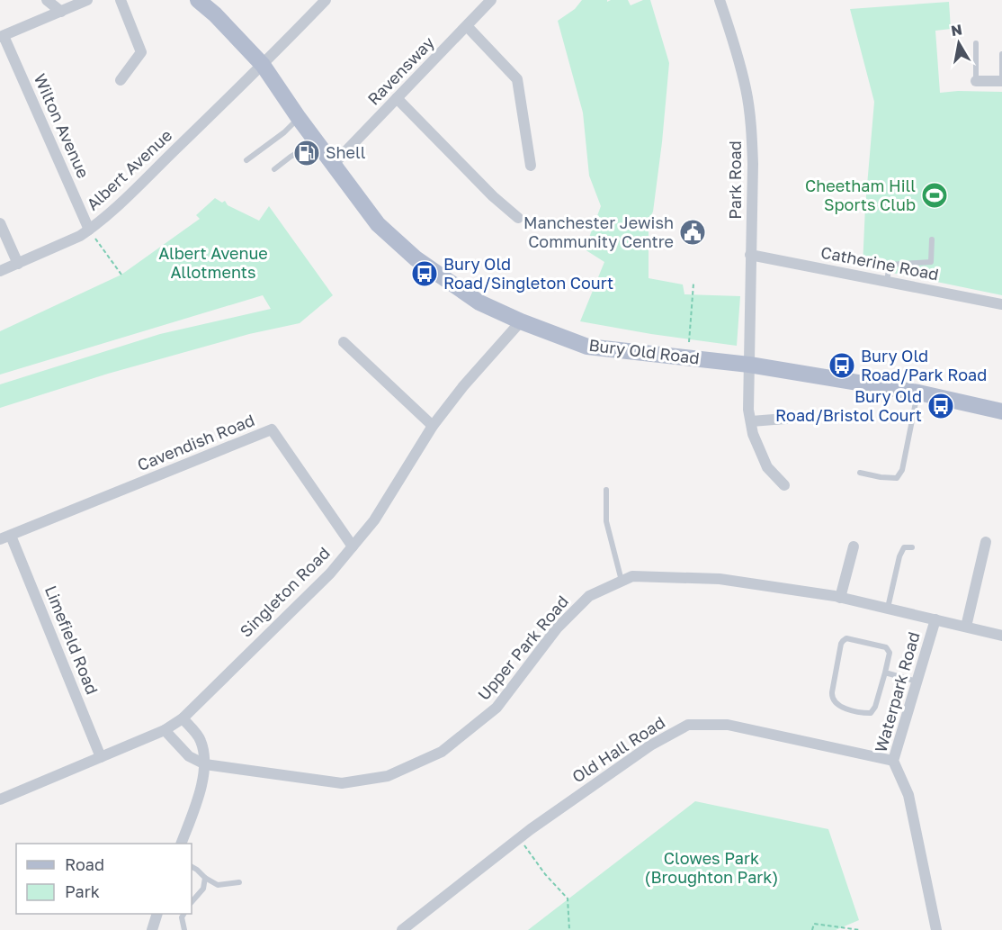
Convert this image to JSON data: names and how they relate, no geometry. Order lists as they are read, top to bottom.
{
  "streets": {
    "main road": ["Bury Old Road"],
    "street": [
      "Ravensway",
      "Wilton Avenue",
      "Albert Avenue",
      "Park Road",
      "Catherine Road",
      "Cavendish Road",
      "Singleton Road",
      "Limefield Road",
      "Upper Park Road",
      "Waterpark Road",
      "Old Hall Road"
    ]
  },
  "crossings": [
    ["Ravensway", "Bury Old Road"],
    ["Wilton Avenue", "Albert Avenue"],
    ["Albert Avenue", "Bury Old Road"],
    ["Park Road", "Catherine Road"],
    ["Park Road", "Bury Old Road"],
    ["Bury Old Road", "Singleton Road"],
    ["Cavendish Road", "Singleton Road"],
    ["Cavendish Road", "Limefield Road"],
    ["Singleton Road", "Limefield Road"],
    ["Singleton Road", "Upper Park Road"],
    ["Upper Park Road", "Waterpark Road"],
    ["Waterpark Road", "Old Hall Road"]
  ],
  "parks": ["Albert Avenue Allotments", "Clowes Park (Broughton Park)"],
  "places": {
    "fuel station": ["Shell"],
    "sports": ["Cheetham Hill Sports Club"],
    "public building": ["Manchester Jewish Community Centre"],
    "bus stop": ["Bury Old Road/Singleton Court", "Bury Old Road/Park Road", "Bury Old Road/Bristol Court"]
  },
  "legend": ["Road", "Park"],
  "north": "top"
}
